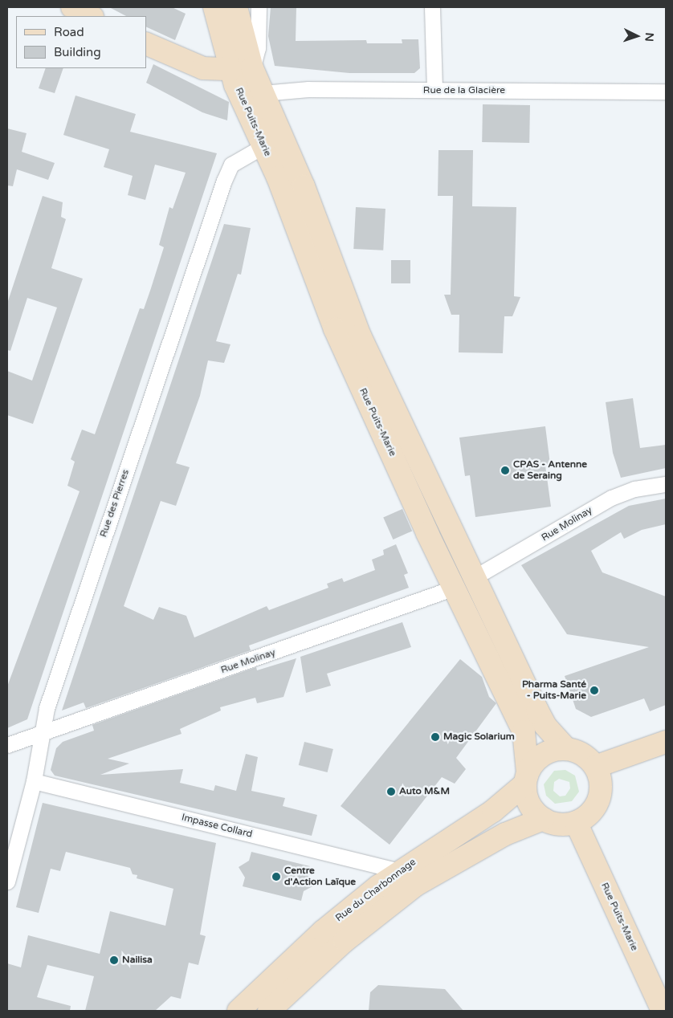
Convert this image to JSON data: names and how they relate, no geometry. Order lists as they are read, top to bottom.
{
  "streets": {
    "street": [
      "Rue de la Glacière",
      "Rue Puits-Marie",
      "Rue des Pierres",
      "Rue Molinay",
      "Impasse Collard",
      "Rue du Charbonnage"
    ]
  },
  "crossings": [
    ["Rue de la Glacière", "Rue Puits-Marie"],
    ["Rue Puits-Marie", "Rue des Pierres"],
    ["Rue Puits-Marie", "Rue Molinay"],
    ["Rue Puits-Marie", "Rue du Charbonnage"],
    ["Rue des Pierres", "Rue Molinay"],
    ["Rue des Pierres", "Impasse Collard"],
    ["Impasse Collard", "Rue du Charbonnage"]
  ],
  "places": [
    "CPAS - Antenne de Seraing",
    "Pharma Santé - Puits-Marie",
    "Magic Solarium",
    "Auto M&M",
    "Centre d'Action Laïque",
    "Nailisa"
  ],
  "legend": ["Road", "Building"],
  "north": "right"
}
